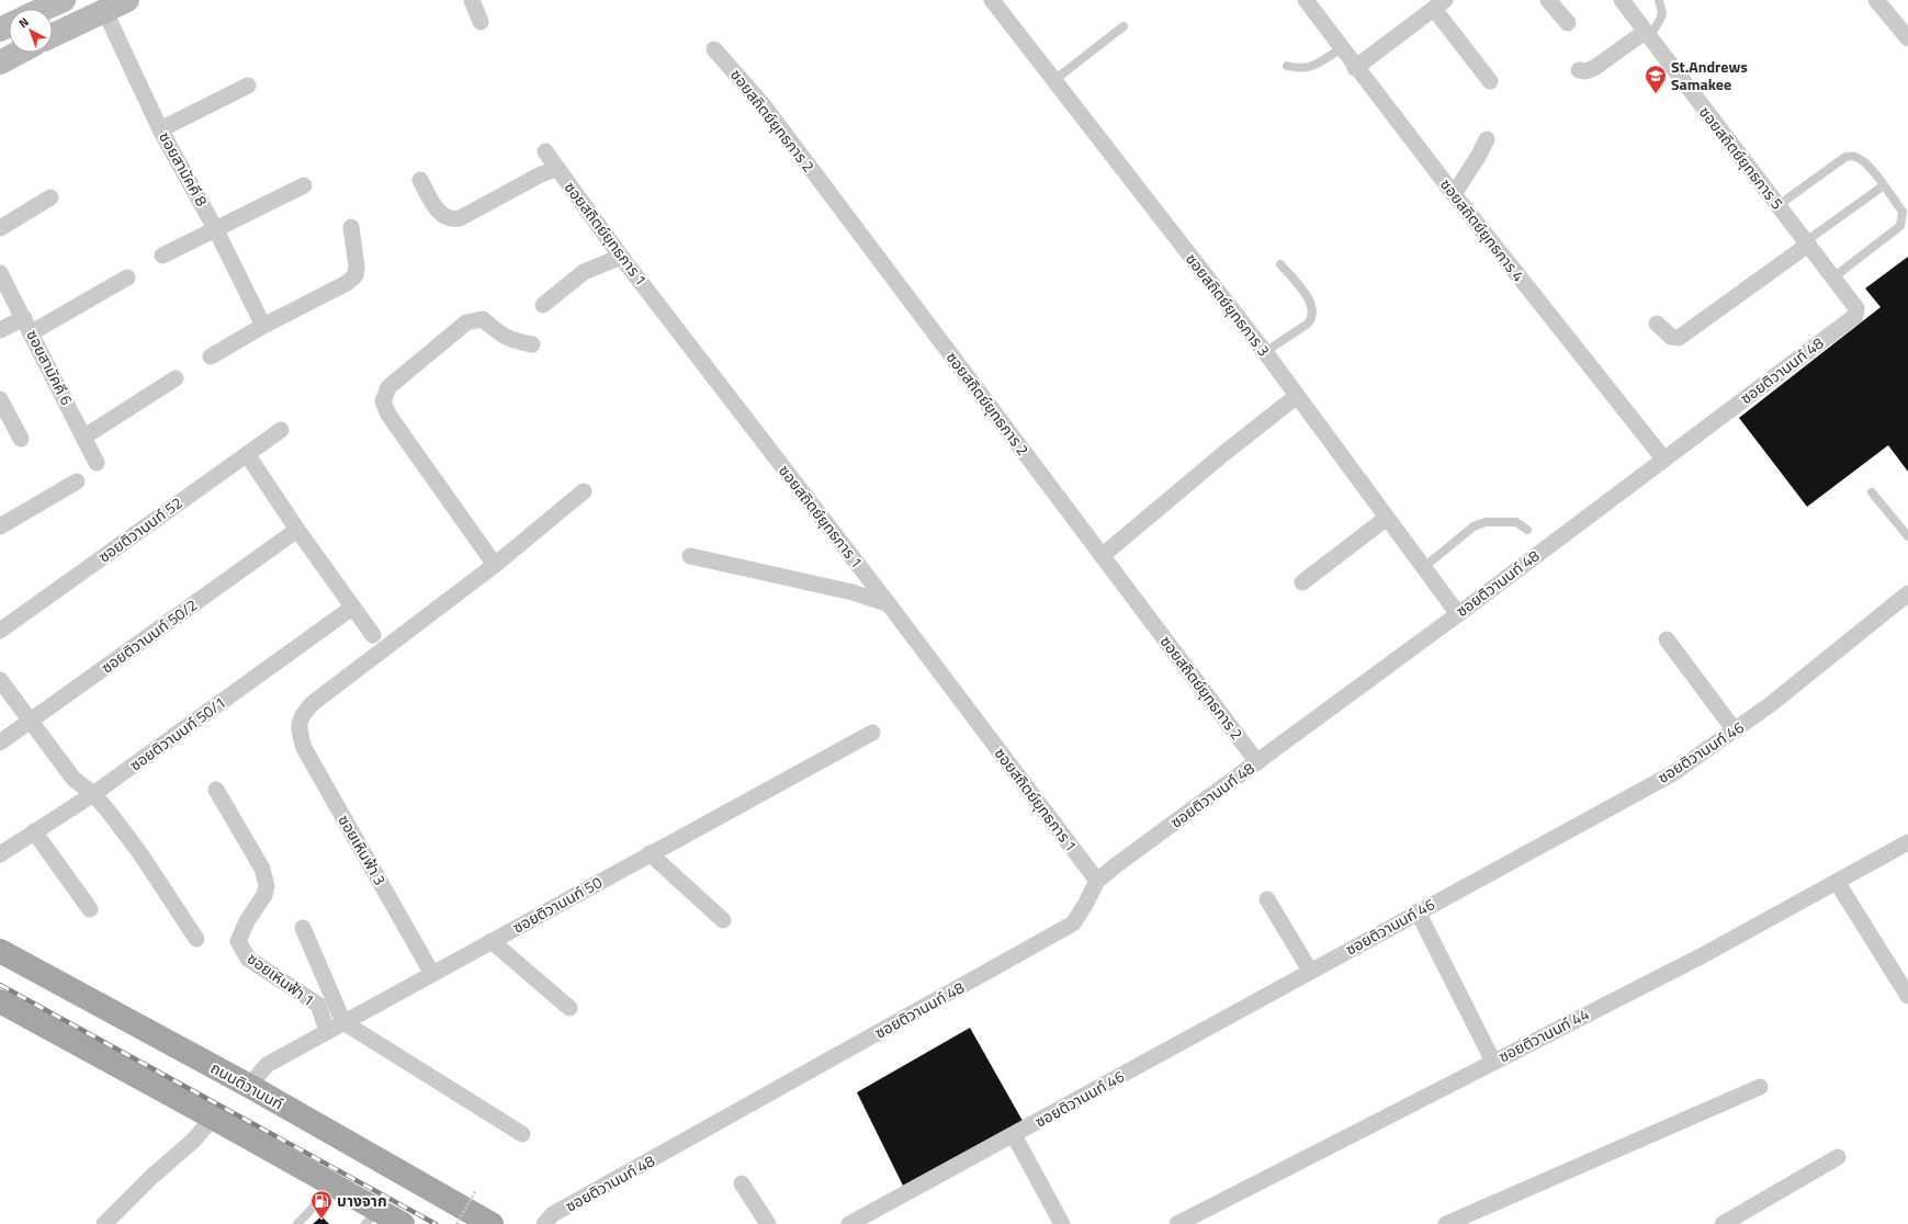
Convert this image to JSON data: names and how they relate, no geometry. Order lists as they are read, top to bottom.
{
  "streets": {
    "main road": ["ถนนติวานนท์"],
    "street": [
      "ซอยสถิตย์ยุทธการ 2",
      "ซอยสถิตย์ยุทธการ 5",
      "ซอยสามัคคี 8",
      "ซอยสถิตย์ยุทธการ 4",
      "ซอยสถิตย์ยุทธการ 1",
      "ซอยสถิตย์ยุทธการ 3",
      "ซอยสามัคคี 6",
      "ซอยติวานนท์ 48",
      "ซอยติวานนท์ 52",
      "ซอยติวานนท์ 50/2",
      "ซอยติวานนท์ 50/1",
      "ซอยติวานนท์ 46",
      "ซอยเหินฟ้า 3",
      "ซอยติวานนท์ 50",
      "ซอยเหินฟ้า 1",
      "ซอยติวานนท์ 44"
    ]
  },
  "crossings": [
    ["ซอยสถิตย์ยุทธการ 2", "ซอยติวานนท์ 48"],
    ["ซอยสถิตย์ยุทธการ 5", "ซอยติวานนท์ 48"],
    ["ซอยสถิตย์ยุทธการ 4", "ซอยติวานนท์ 48"],
    ["ซอยสถิตย์ยุทธการ 1", "ซอยติวานนท์ 48"],
    ["ซอยสถิตย์ยุทธการ 3", "ซอยติวานนท์ 48"],
    ["ซอยเหินฟ้า 3", "ซอยติวานนท์ 50"],
    ["ซอยติวานนท์ 50", "ซอยเหินฟ้า 1"],
    ["ซอยติวานนท์ 50", "ถนนติวานนท์"]
  ],
  "places": {
    "school or university": ["St.Andrews Samakee"],
    "fuel station": ["บางจาก"]
  },
  "north": "top left"
}
